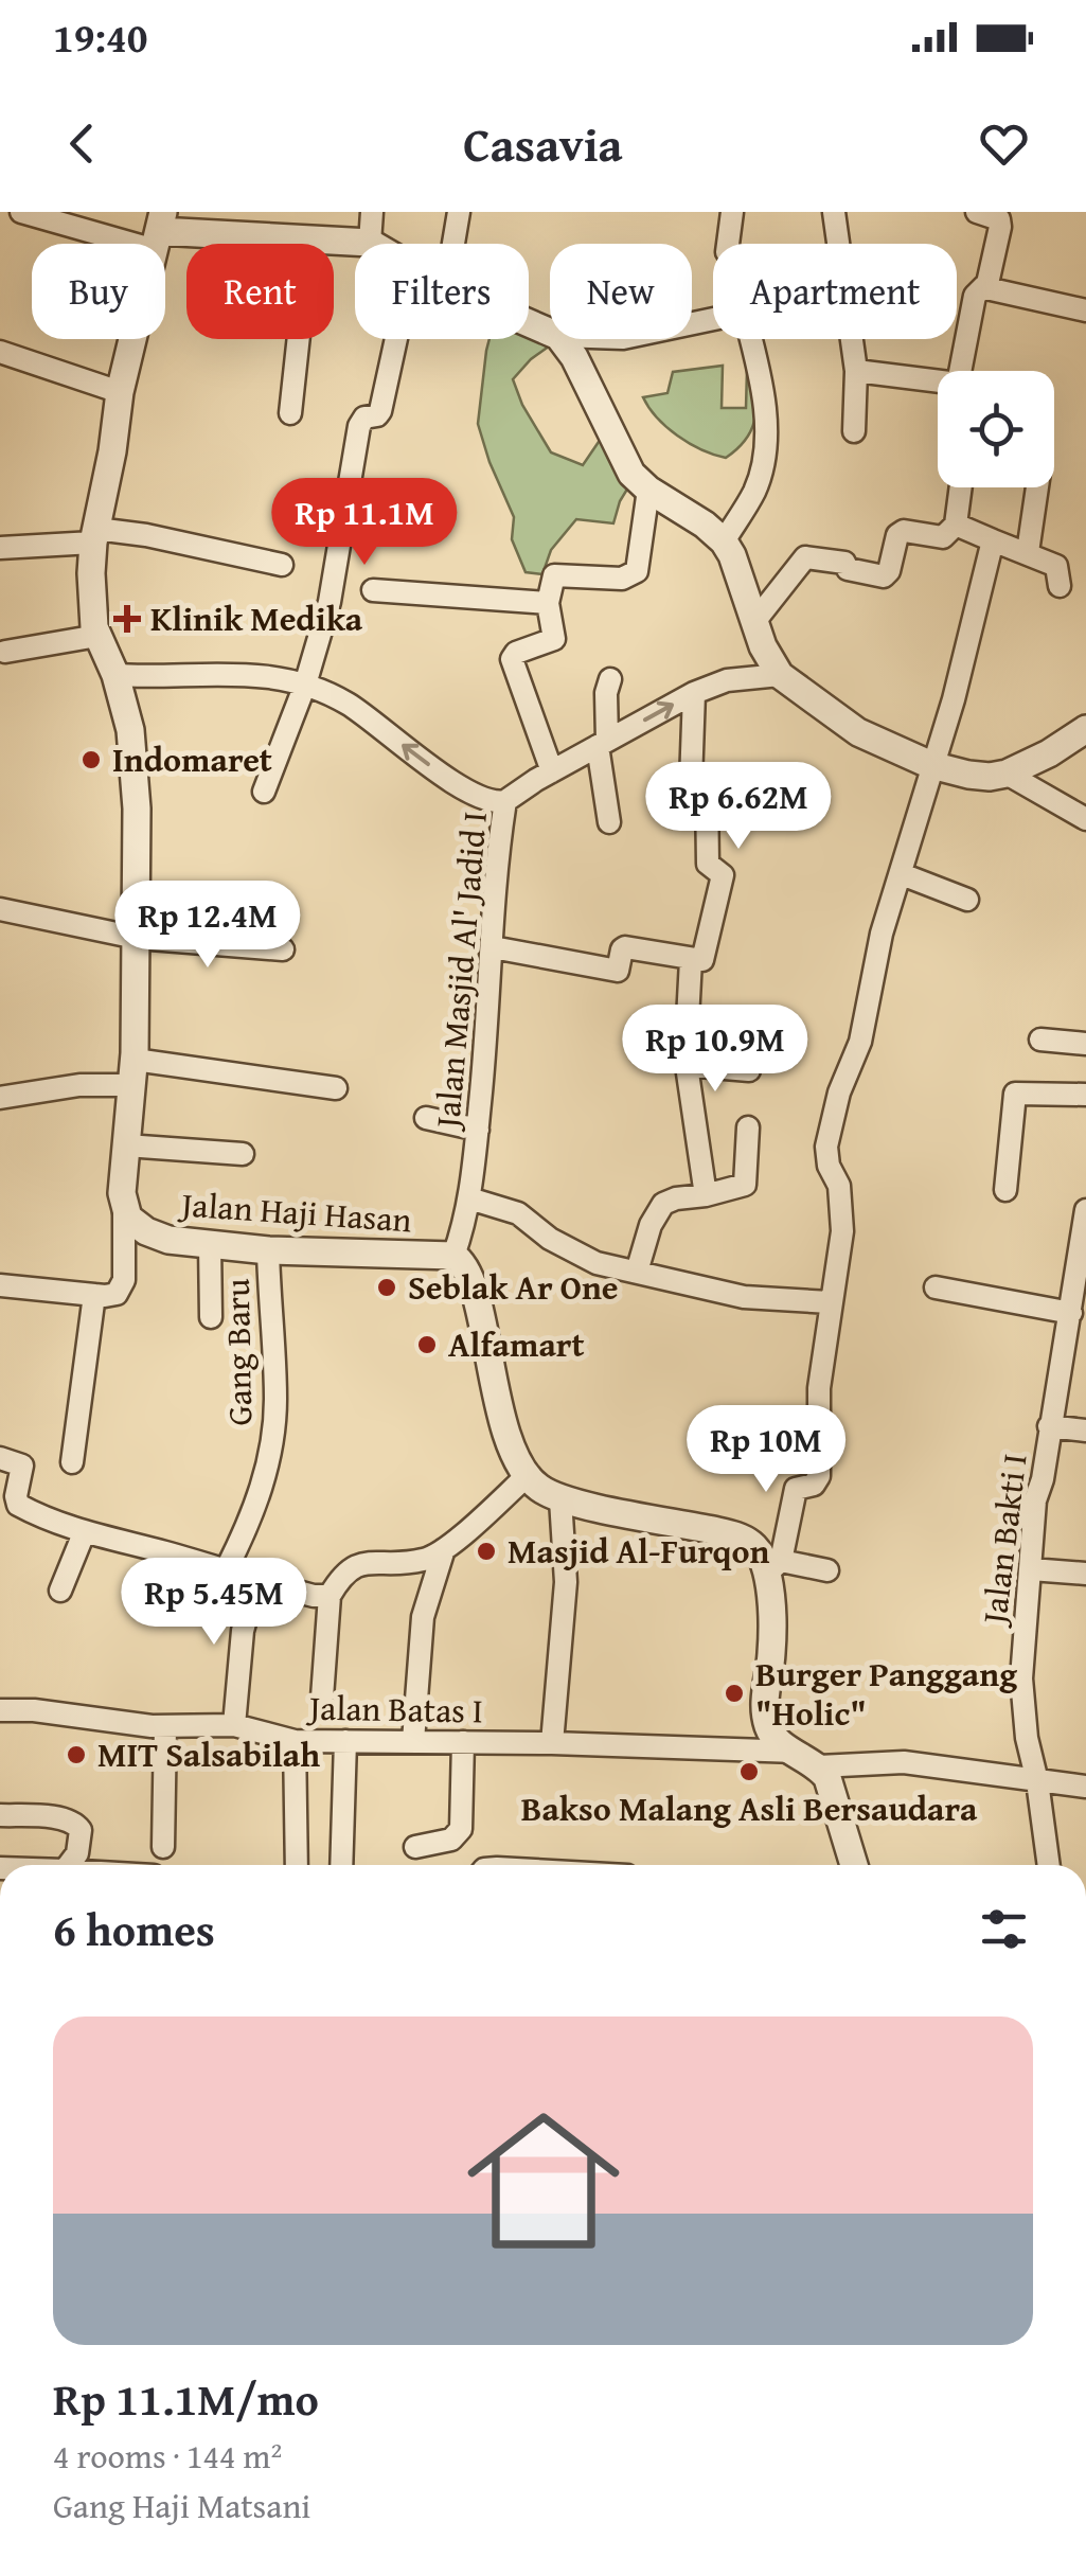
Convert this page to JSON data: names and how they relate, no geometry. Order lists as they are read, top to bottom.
{
  "streets": {
    "street": [
      "Jalan Masjid Al' Jadid I",
      "Jalan Haji Hasan",
      "Gang Baru",
      "Jalan Bakti I",
      "Jalan Batas I"
    ]
  },
  "crossings": [
    ["Jalan Masjid Al' Jadid I", "Jalan Haji Hasan"],
    ["Jalan Haji Hasan", "Gang Baru"],
    ["Jalan Bakti I", "Jalan Batas I"]
  ],
  "places": {
    "health": ["Klinik Medika"],
    "other": [
      "Indomaret",
      "Seblak Ar One",
      "Alfamart",
      "Masjid Al-Furqon",
      "Burger Panggang \"Holic\"",
      "MIT Salsabilah",
      "Bakso Malang Asli Bersaudara"
    ]
  },
  "page": {
    "status": "19:40",
    "header": "Casavia",
    "chip": [
      "Buy",
      "Rent",
      "Filters",
      "New",
      "Apartment"
    ],
    "price": [
      "Rp 11.1M",
      "Rp 6.62M",
      "Rp 12.4M",
      "Rp 10.9M",
      "Rp 10M",
      "Rp 5.45M"
    ],
    "heading": "6 homes",
    "list": [
      {
        "name": "Rp 11.1M/mo",
        "note": "4 rooms · 144 m² · Gang Haji Matsani"
      }
    ]
  }
}
